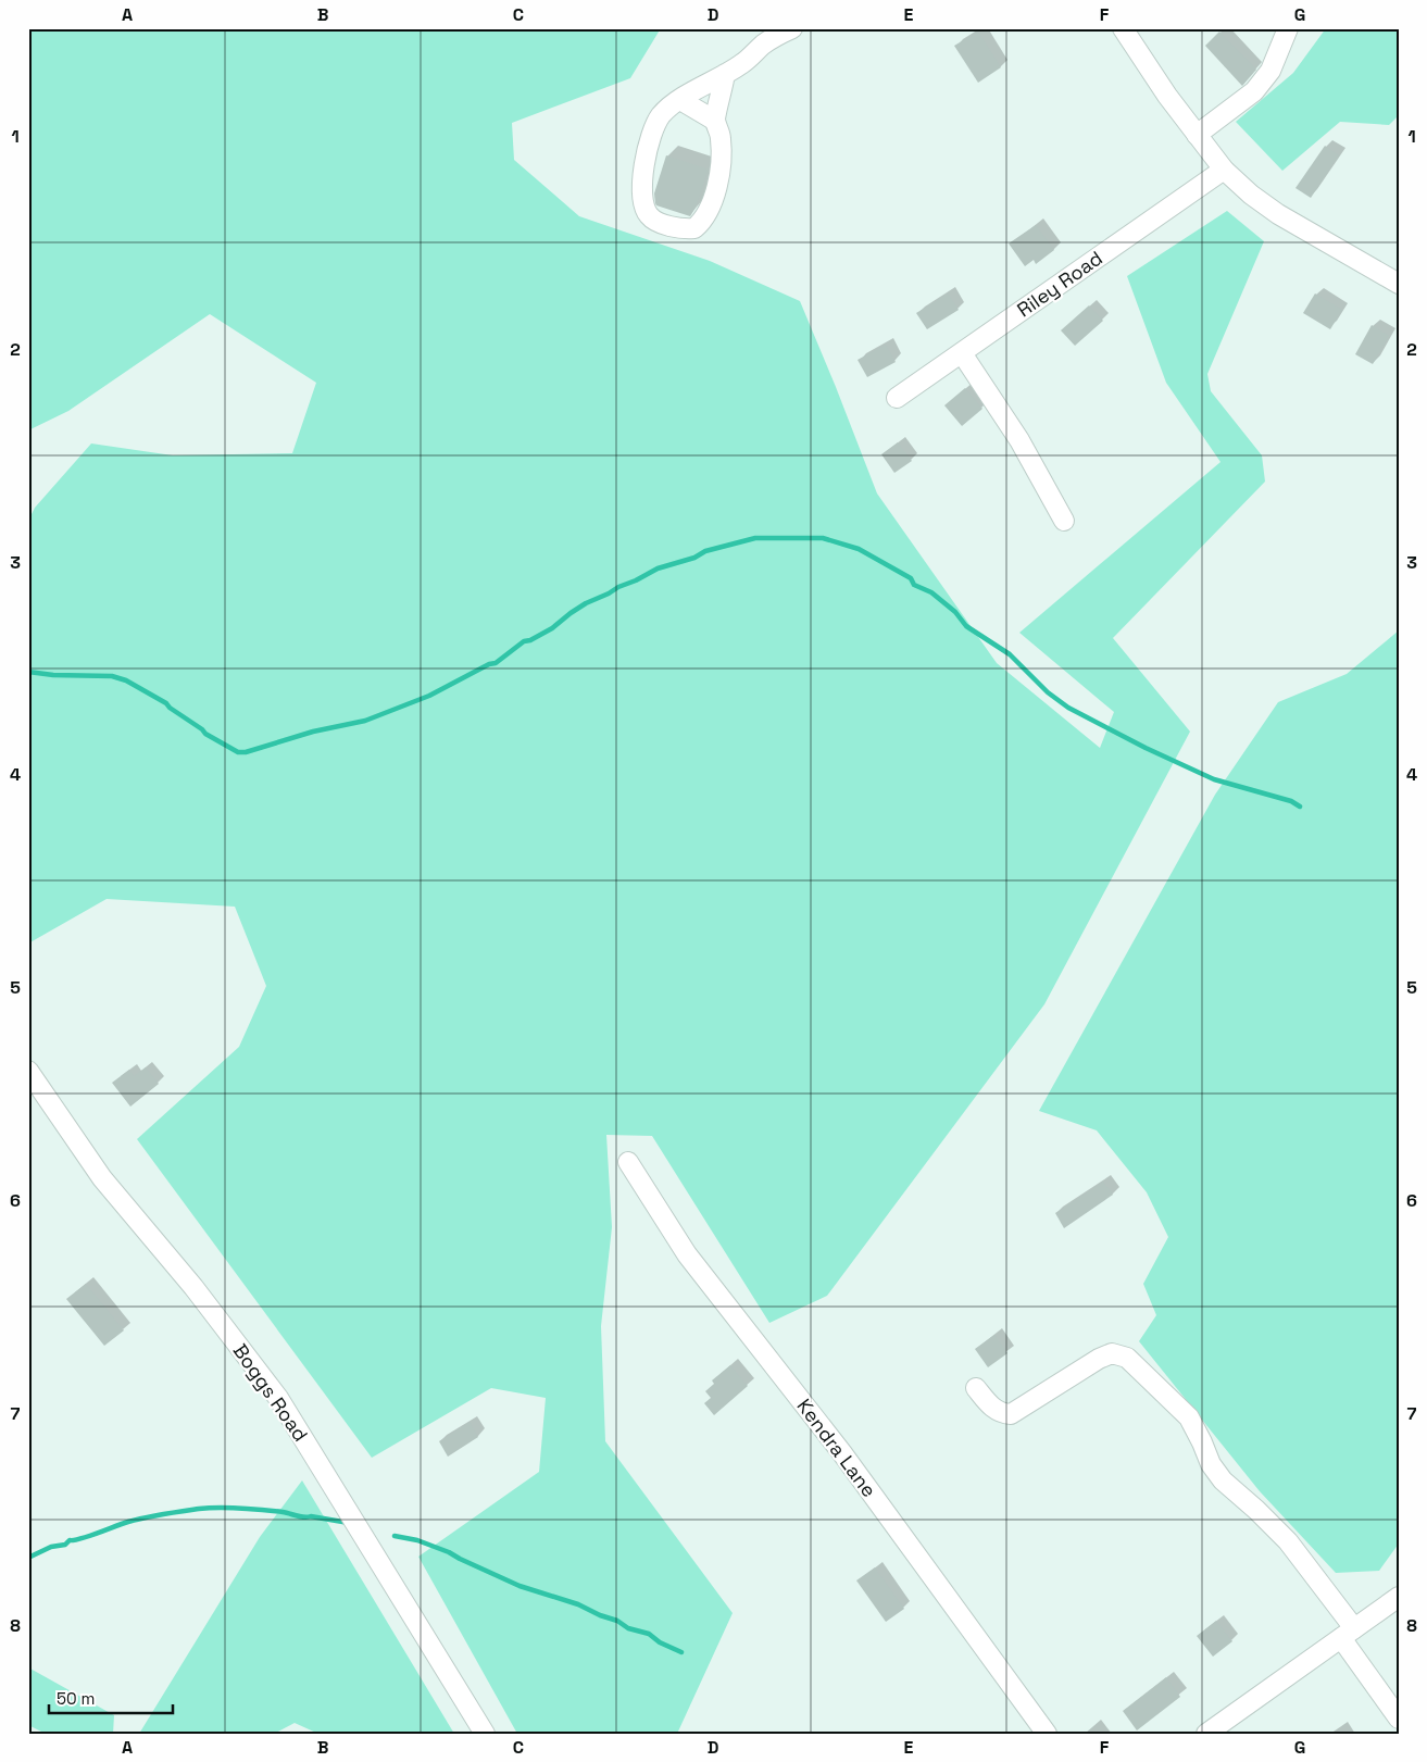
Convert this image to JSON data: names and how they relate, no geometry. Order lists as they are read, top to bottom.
{
  "streets": {
    "street": ["Riley Road", "Boggs Road", "Kendra Lane"]
  },
  "scale_bar": "50 m",
  "grid": {
    "columns": [
      "A",
      "B",
      "C",
      "D",
      "E",
      "F",
      "G"
    ],
    "rows": [
      "1",
      "2",
      "3",
      "4",
      "5",
      "6",
      "7",
      "8"
    ]
  }
}
